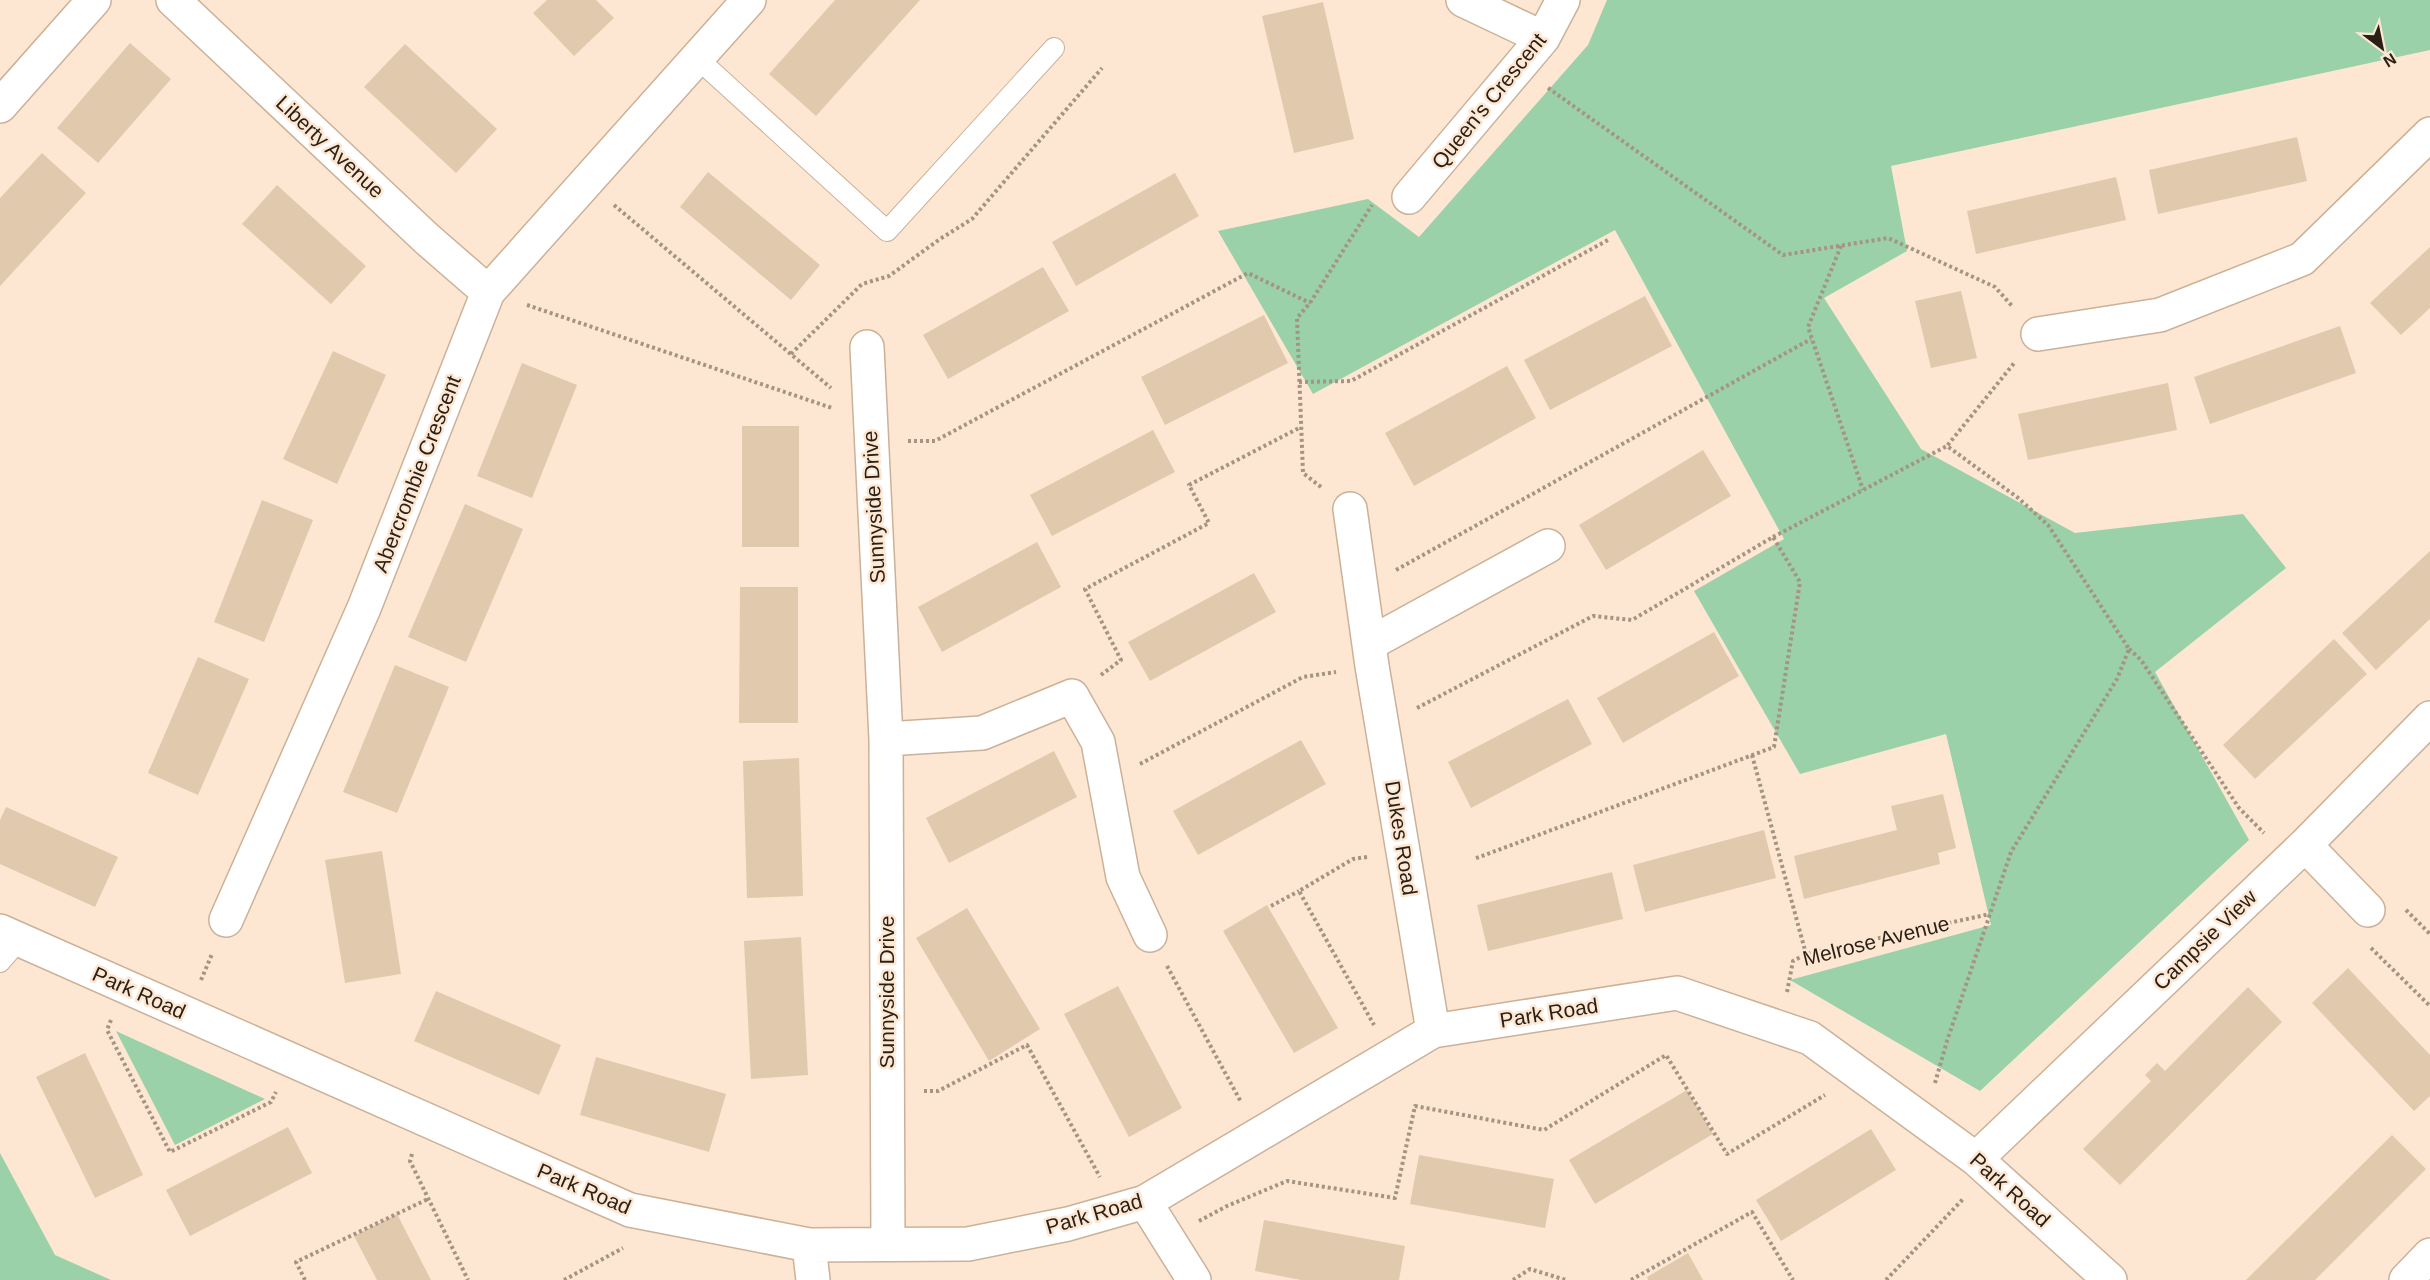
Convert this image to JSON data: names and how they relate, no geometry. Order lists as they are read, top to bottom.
{
  "streets": {
    "street": [
      "Queen's Crescent",
      "Liberty Avenue",
      "Abercrombie Crescent",
      "Sunnyside Drive",
      "Dukes Road",
      "Campsie View",
      "Park Road"
    ],
    "path": ["Melrose Avenue"]
  },
  "crossings": [
    ["Liberty Avenue", "Abercrombie Crescent"],
    ["Sunnyside Drive", "Park Road"],
    ["Dukes Road", "Park Road"],
    ["Campsie View", "Park Road"],
    ["Melrose Avenue", "Park Road"]
  ],
  "north": "bottom right"
}
